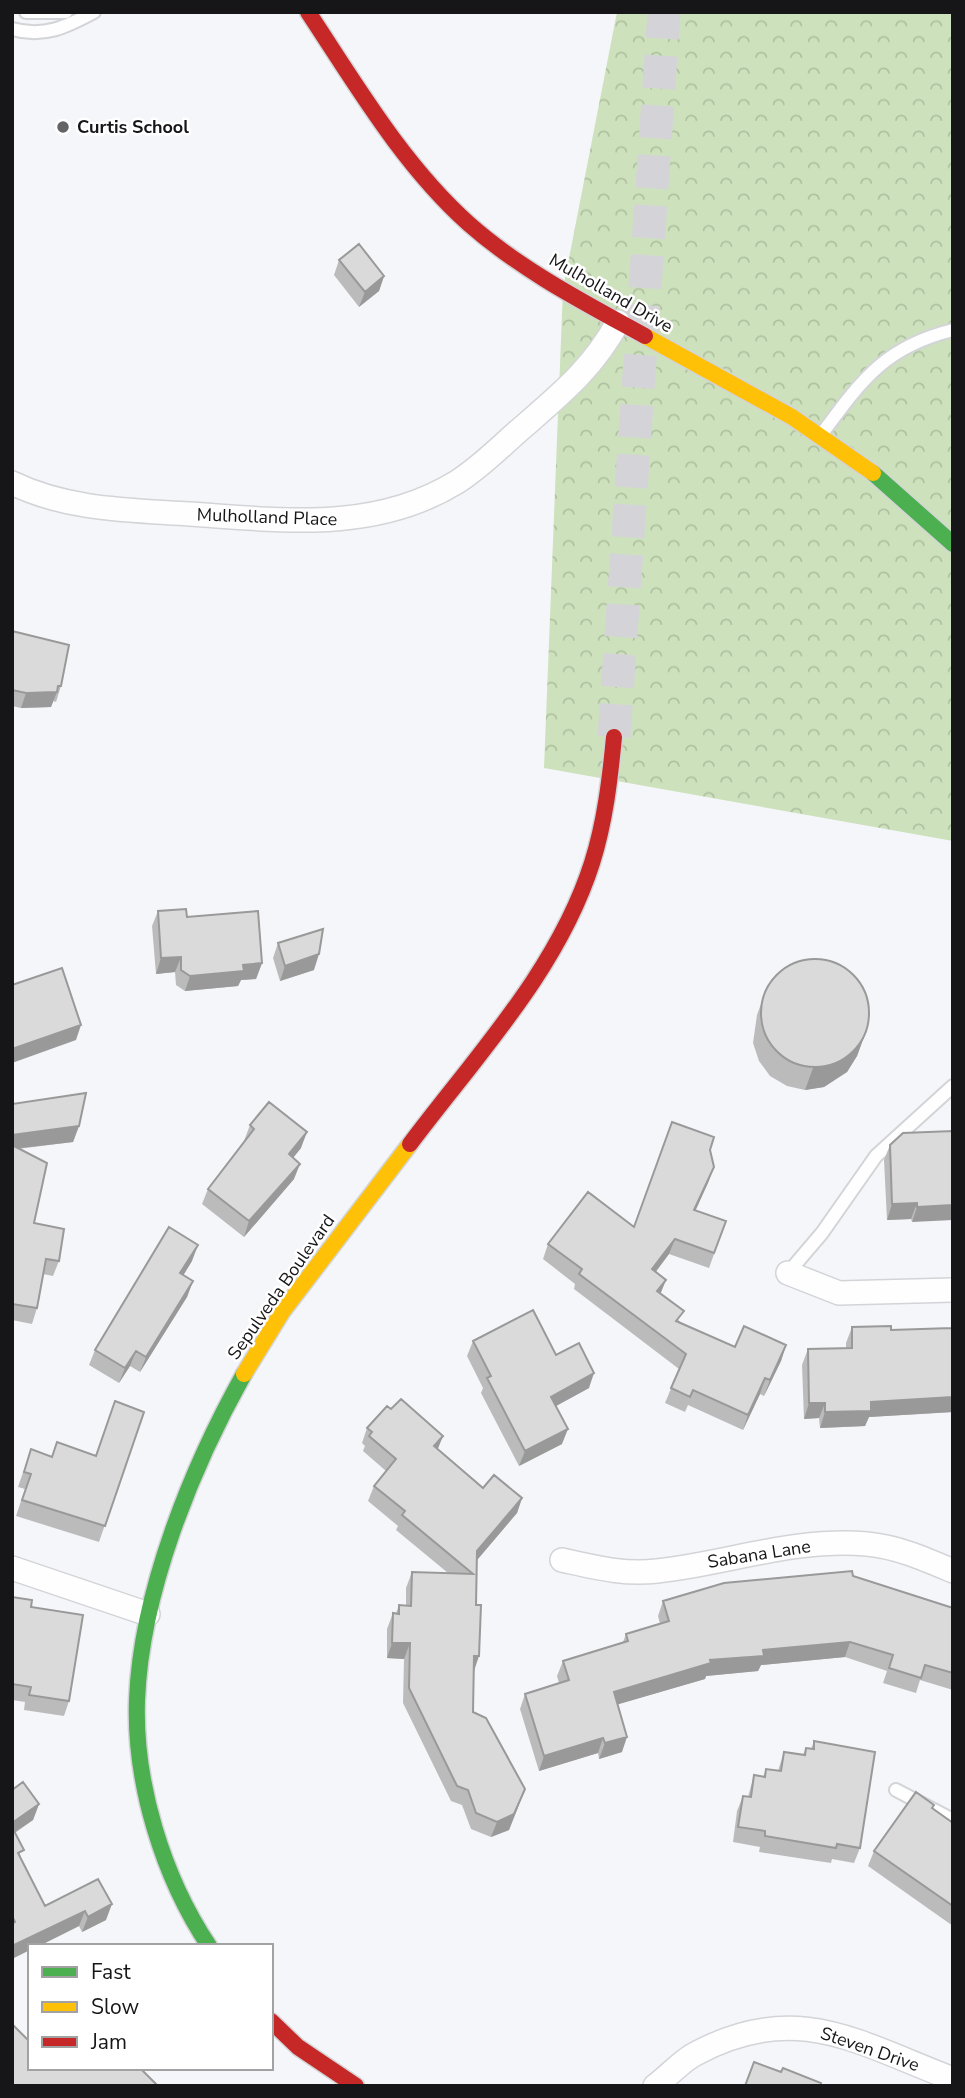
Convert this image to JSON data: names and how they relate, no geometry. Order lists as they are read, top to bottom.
{
  "streets": {
    "main road": ["Mulholland Drive", "Sepulveda Boulevard"],
    "street": ["Mulholland Place", "Sabana Lane", "Steven Drive"]
  },
  "crossings": [
    ["Mulholland Drive", "Mulholland Place"]
  ],
  "places": ["Curtis School"],
  "legend": ["Fast", "Slow", "Jam"]
}
